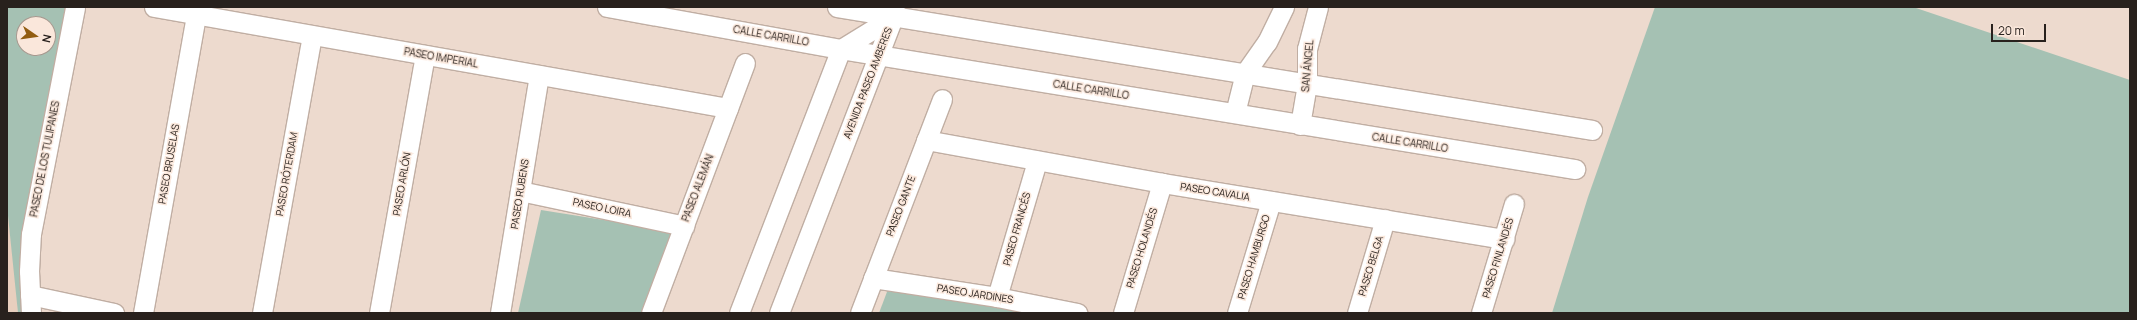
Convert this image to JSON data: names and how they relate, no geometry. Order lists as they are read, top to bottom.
{
  "streets": {
    "street": [
      "CALLE CARRILLO",
      "PASEO IMPERIAL",
      "SAN ÁNGEL",
      "AVENIDA PASEO AMBERES",
      "PASEO DE LOS TULIPANES",
      "PASEO BRUSELAS",
      "PASEO RÓTERDAM",
      "PASEO ARLÓN",
      "PASEO ALEMÁN",
      "PASEO CAVALIA",
      "PASEO RUBENS",
      "PASEO GANTE",
      "PASEO LOIRA",
      "PASEO FRANCÉS",
      "PASEO HOLANDÉS",
      "PASEO HAMBURGO",
      "PASEO FINLANDÉS",
      "PASEO BELGA",
      "PASEO JARDINES"
    ]
  },
  "crossings": [
    ["CALLE CARRILLO", "SAN ÁNGEL"],
    ["CALLE CARRILLO", "AVENIDA PASEO AMBERES"],
    ["PASEO IMPERIAL", "PASEO BRUSELAS"],
    ["PASEO IMPERIAL", "PASEO RÓTERDAM"],
    ["PASEO IMPERIAL", "PASEO ARLÓN"],
    ["PASEO IMPERIAL", "PASEO ALEMÁN"],
    ["PASEO IMPERIAL", "PASEO RUBENS"],
    ["PASEO ALEMÁN", "PASEO LOIRA"],
    ["PASEO CAVALIA", "PASEO GANTE"],
    ["PASEO CAVALIA", "PASEO FRANCÉS"],
    ["PASEO CAVALIA", "PASEO HOLANDÉS"],
    ["PASEO CAVALIA", "PASEO HAMBURGO"],
    ["PASEO CAVALIA", "PASEO FINLANDÉS"],
    ["PASEO CAVALIA", "PASEO BELGA"],
    ["PASEO RUBENS", "PASEO LOIRA"],
    ["PASEO GANTE", "PASEO JARDINES"],
    ["PASEO FRANCÉS", "PASEO JARDINES"]
  ],
  "scale_bar": "20 m",
  "north": "right"
}
